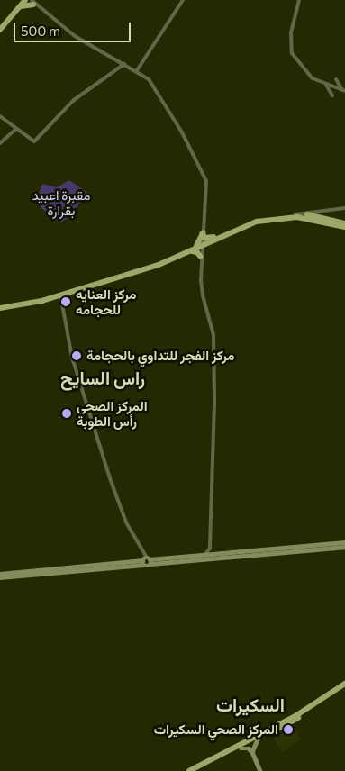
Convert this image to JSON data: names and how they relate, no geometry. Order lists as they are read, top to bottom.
{
  "districts": ["راس السايح", "السكيرات"],
  "parks": ["مقبرة اعبيد بقرارة"],
  "places": [
    "مركز العنايه للحجامه",
    "مركز الفجر للتداوي بالحجامة",
    "المركز الصحي رأس الطوبة",
    "المركز الصحي السكيرات"
  ],
  "scale_bar": "500 m"
}
